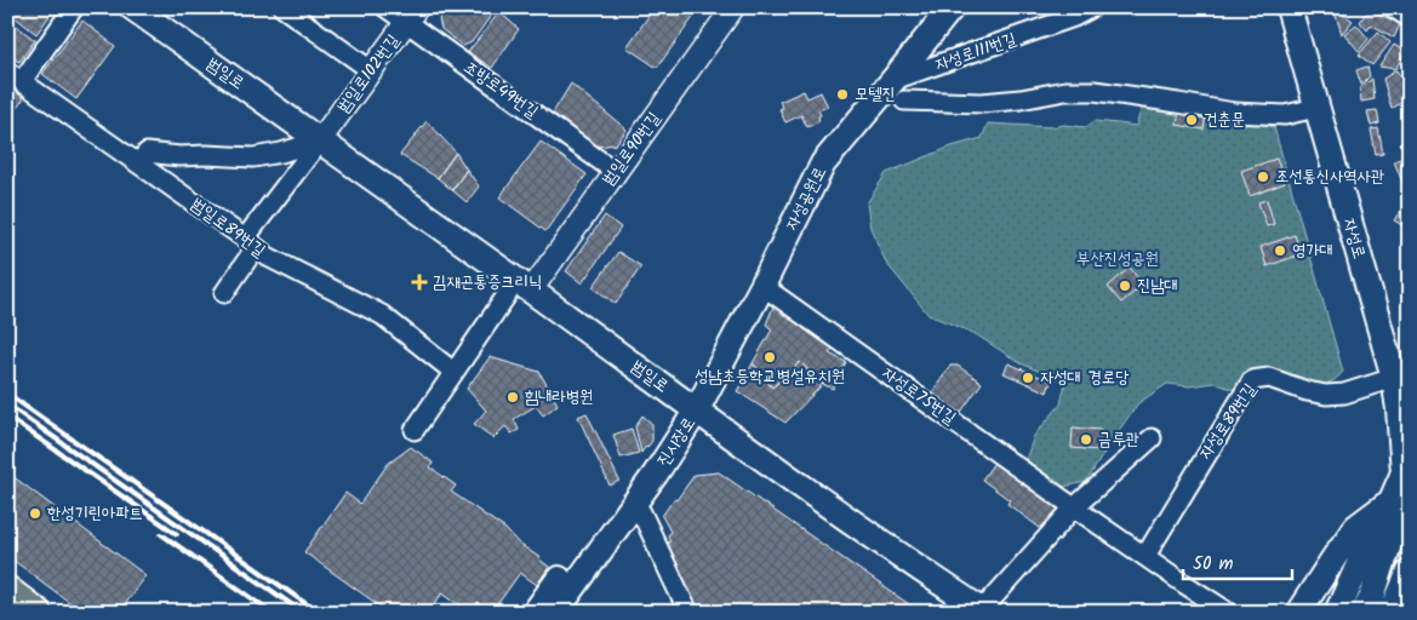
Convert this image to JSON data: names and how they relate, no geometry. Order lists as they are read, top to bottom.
{
  "streets": {
    "main road": [
      "범일로",
      "자성공원로",
      "자성로",
      "진시장로"
    ],
    "street": [
      "자성로111번길",
      "범일로102번길",
      "조방로49번길",
      "범일로90번길",
      "범일로89번길",
      "자성로75번길",
      "자성로89번길"
    ]
  },
  "crossings": [
    ["자성로111번길", "자성공원로"],
    ["범일로", "범일로102번길"],
    ["범일로", "범일로90번길"],
    ["범일로", "자성공원로"],
    ["범일로", "자성로75번길"],
    ["범일로", "진시장로"],
    ["범일로102번길", "조방로49번길"],
    ["조방로49번길", "범일로90번길"],
    ["자성공원로", "자성로75번길"],
    ["자성공원로", "진시장로"],
    ["자성로", "자성로89번길"],
    ["자성로75번길", "자성로89번길"]
  ],
  "parks": ["부산진성공원"],
  "places": {
    "other": [
      "모텔진",
      "건춘문",
      "조선통신사역사관",
      "영가대",
      "진남대",
      "성남초등학교병설유치원",
      "자성대 경로당",
      "힘내라병원",
      "금루관",
      "한성기린아파트"
    ],
    "health": ["김재곤통증크리닉"]
  },
  "scale_bar": "50 m"
}
